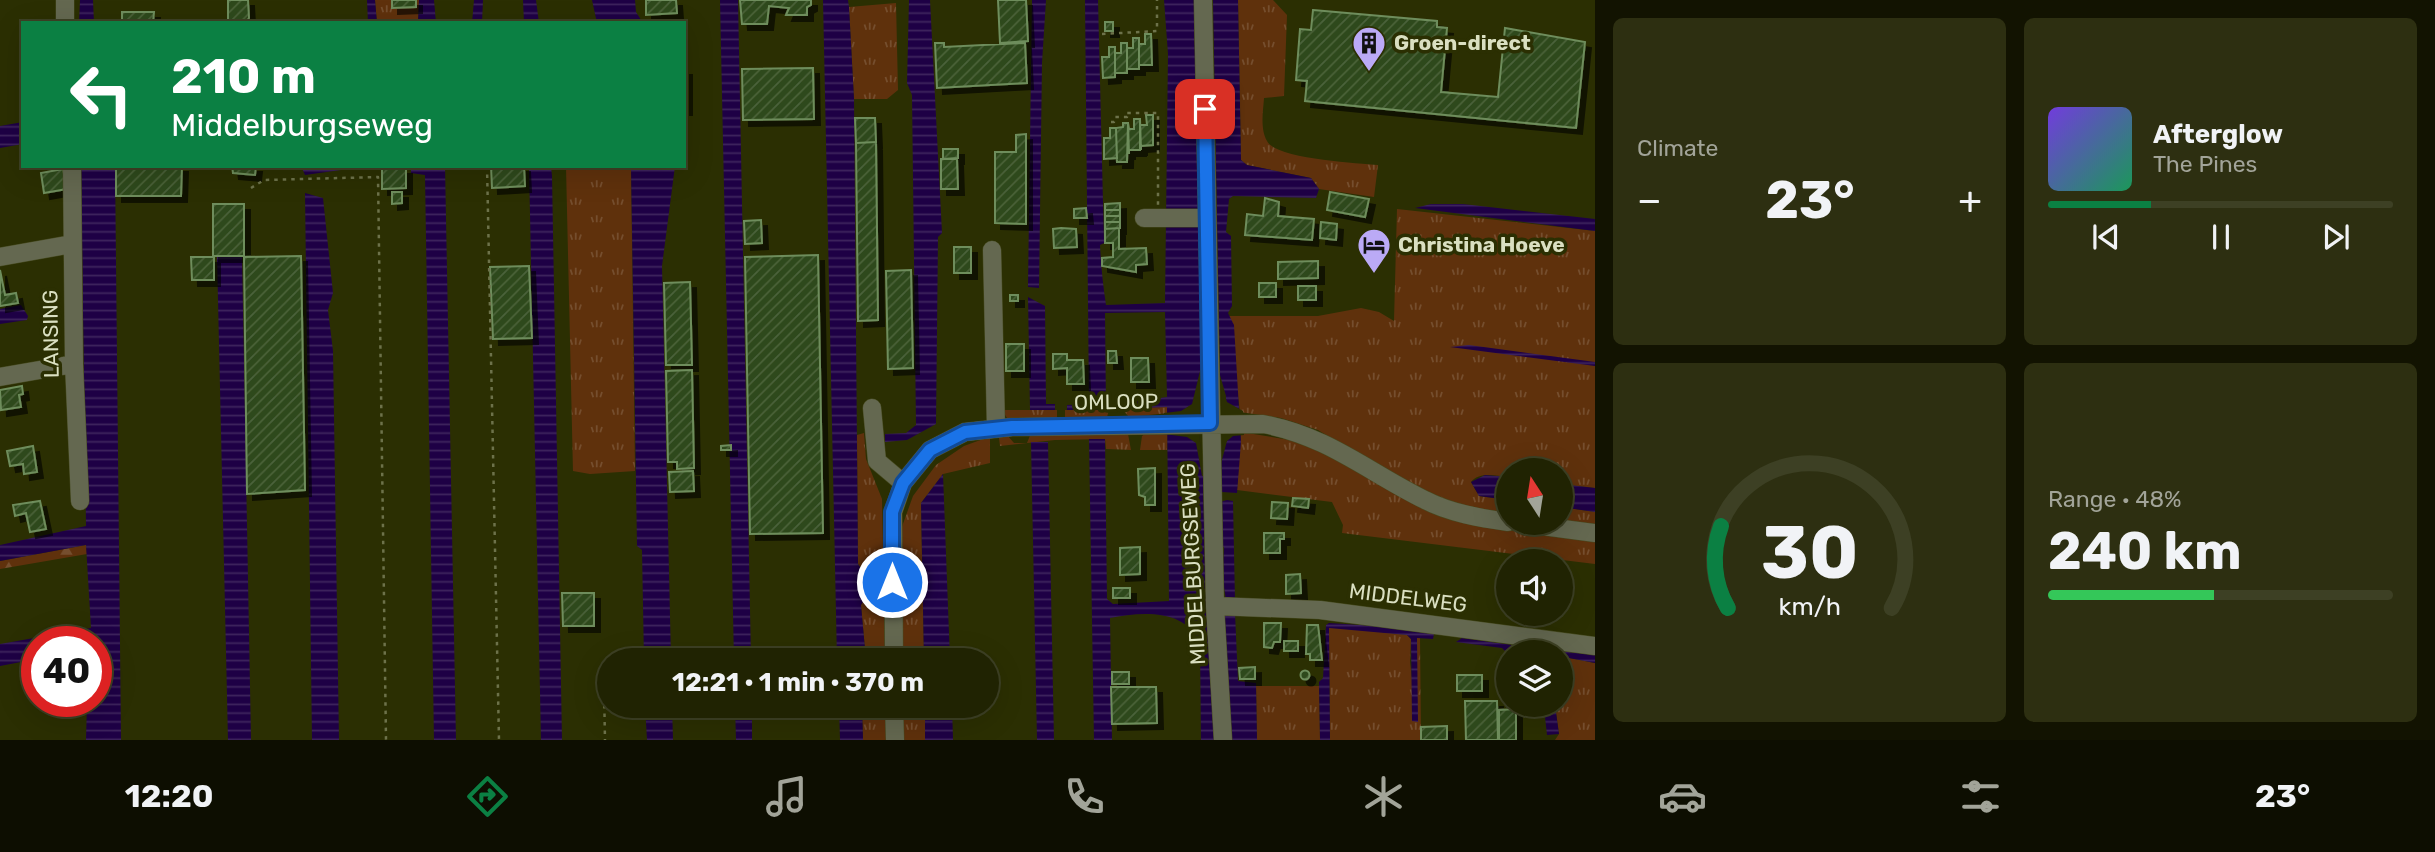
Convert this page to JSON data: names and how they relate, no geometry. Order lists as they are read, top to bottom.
{
  "streets": {
    "street": [
      "LANSING",
      "OMLOOP",
      "MIDDELBURGSEWEG",
      "MIDDELWEG"
    ]
  },
  "crossings": [
    ["OMLOOP", "MIDDELBURGSEWEG"],
    ["MIDDELBURGSEWEG", "MIDDELWEG"]
  ],
  "places": {
    "building": ["Groen-direct"],
    "hotel": ["Christina Hoeve"]
  },
  "north": "top",
  "page": {
    "tile": [
      "Climate",
      ["Range · 48%", "240 km"]
    ],
    "turn": ["210 m", "Middelburgseweg"],
    "song": ["Afterglow", "The Pines"],
    "heat": ["−", "23°", "+"],
    "limit": "40",
    "trip": "12:21 · 1 min · 370 m",
    "tabs": ["12:20", "23°"],
    "gauge": ["30", "km/h"]
  }
}
